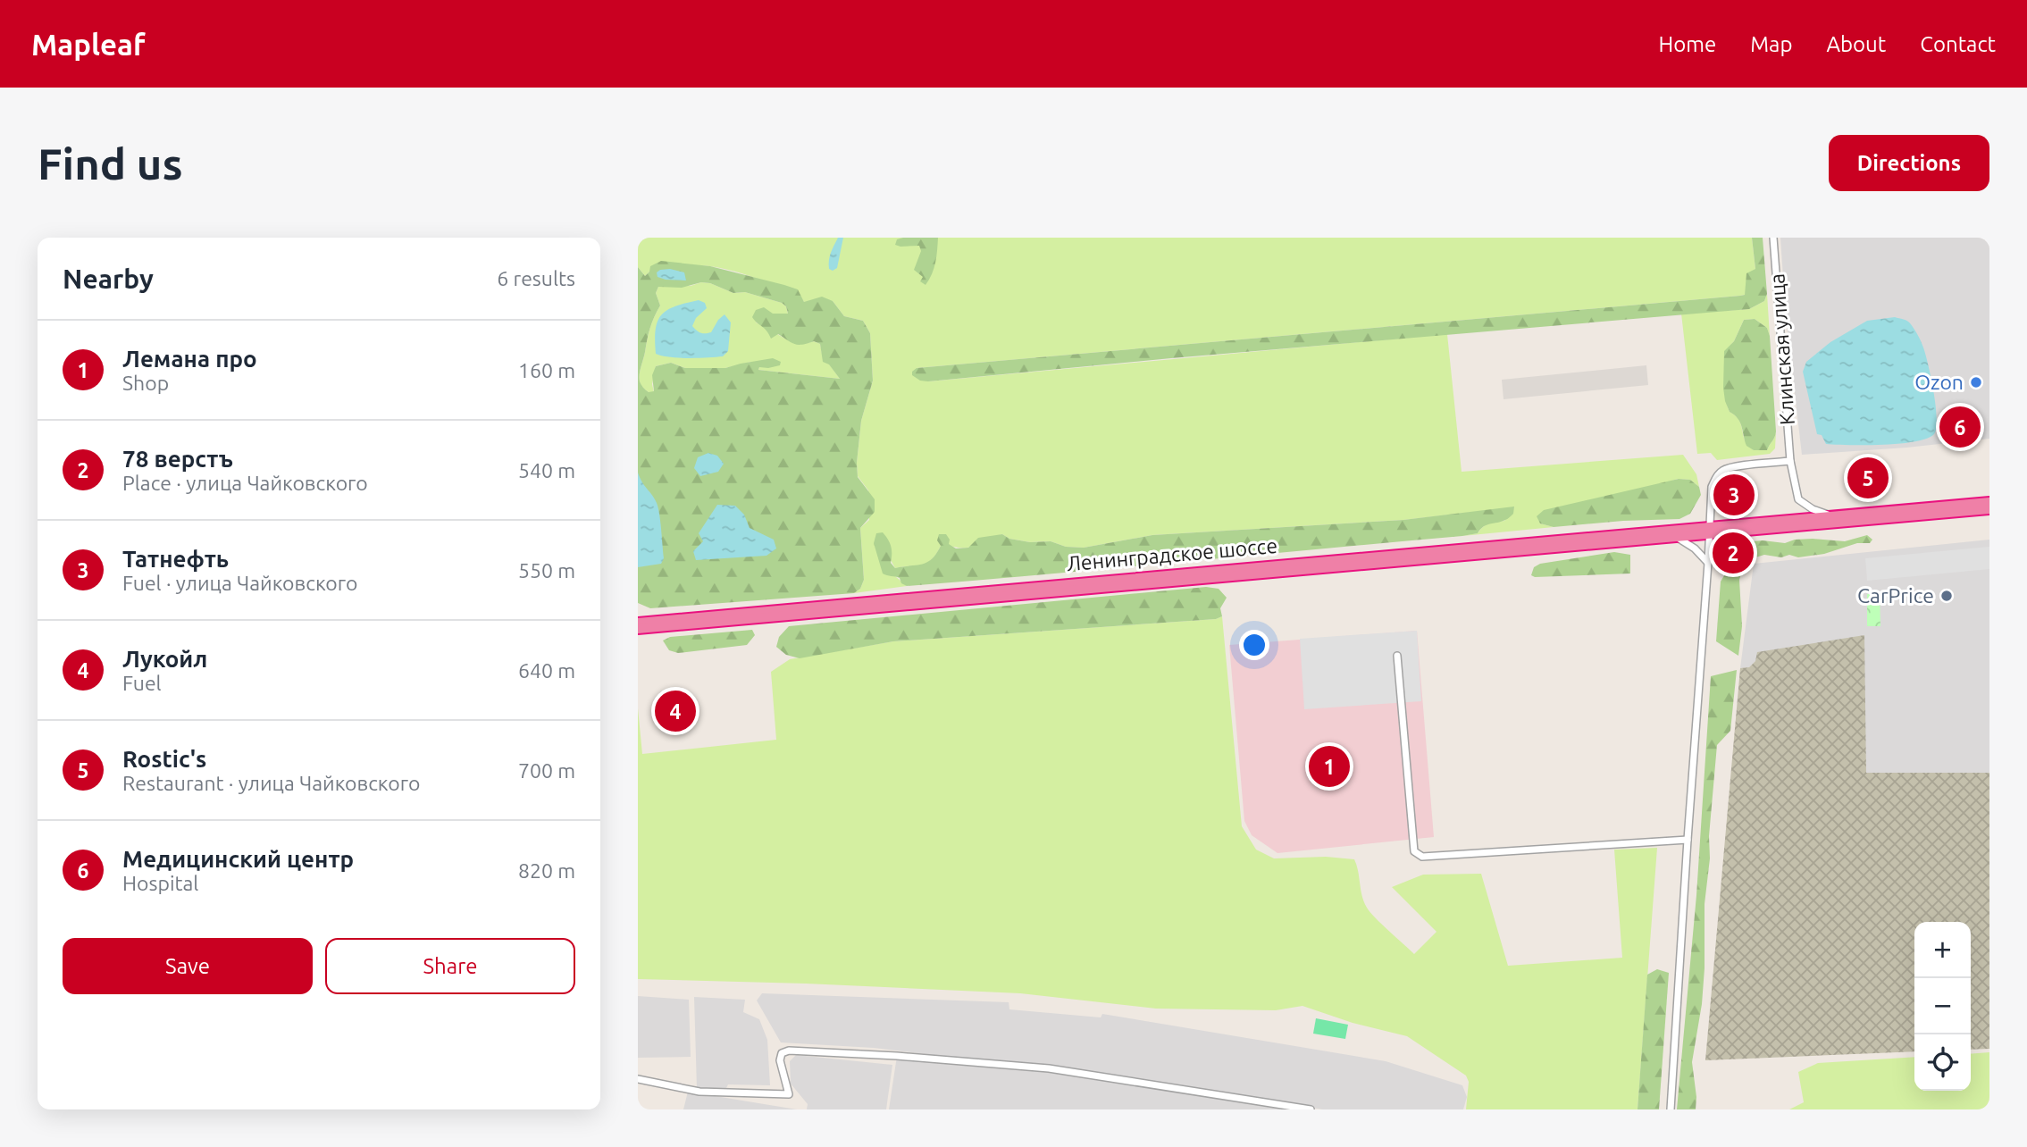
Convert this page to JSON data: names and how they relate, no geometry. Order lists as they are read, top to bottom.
{
  "streets": {
    "highway": ["Ленинградское шоссе"],
    "street": ["Клинская улица"]
  },
  "places": ["Ozon", "CarPrice"],
  "page": {
    "header": "Mapleaf",
    "nav": [
      "Home",
      "Map",
      "About",
      "Contact"
    ],
    "buttons": [
      "Directions",
      ["Save", "Share"]
    ],
    "title": "Find us",
    "heading": ["Nearby", "6 results"],
    "list": [
      {
        "mark": "1",
        "name": "Лемана про",
        "note": "Shop",
        "value": "160 m"
      },
      {
        "mark": "2",
        "name": "78 верстъ",
        "note": "Place · улица Чайковского",
        "value": "540 m"
      },
      {
        "mark": "3",
        "name": "Татнефть",
        "note": "Fuel · улица Чайковского",
        "value": "550 m"
      },
      {
        "mark": "4",
        "name": "Лукойл",
        "note": "Fuel",
        "value": "640 m"
      },
      {
        "mark": "5",
        "name": "Rostic's",
        "note": "Restaurant · улица Чайковского",
        "value": "700 m"
      },
      {
        "mark": "6",
        "name": "Медицинский центр",
        "note": "Hospital",
        "value": "820 m"
      }
    ],
    "pins": [
      "6",
      "5",
      "3",
      "2",
      "4",
      "1"
    ],
    "map_buttons": ["+", "−"]
  }
}
